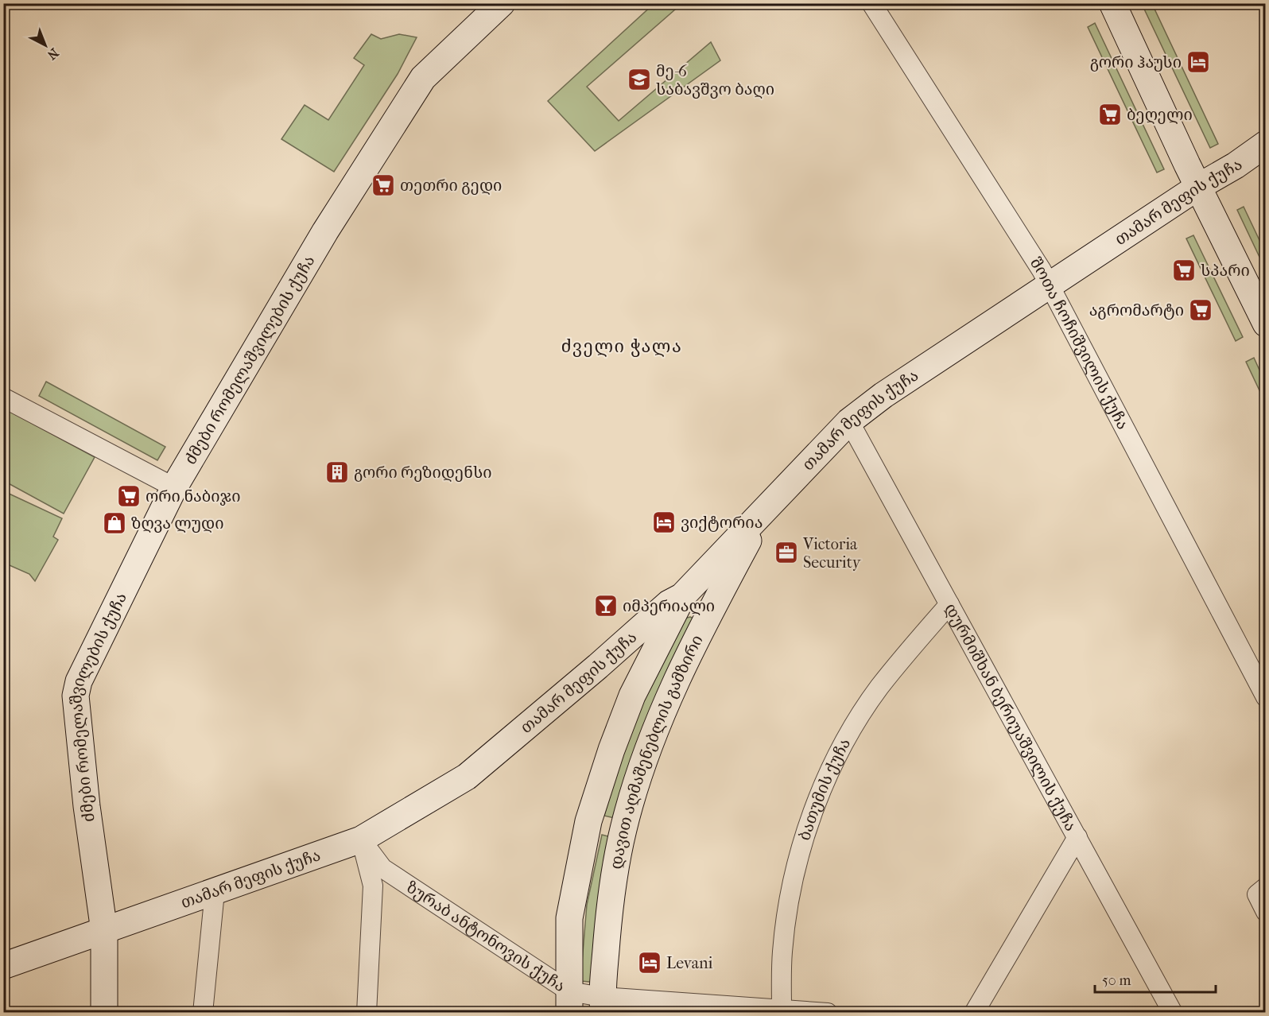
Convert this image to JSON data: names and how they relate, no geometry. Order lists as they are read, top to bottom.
{
  "streets": {
    "street": [
      "თამარ მეფის ქუჩა",
      "შოთა ჩოჩიშვილის ქუჩა",
      "ძმები რომელაშვილების ქუჩა",
      "დურმიშხან ბერიუაშვილის ქუჩა",
      "დავით აღმაშენებლის გამზირი",
      "ბათუმის ქუჩა",
      "ზურაბ ანტონოვის ქუჩა"
    ]
  },
  "crossings": [
    ["თამარ მეფის ქუჩა", "შოთა ჩოჩიშვილის ქუჩა"],
    ["თამარ მეფის ქუჩა", "ძმები რომელაშვილების ქუჩა"],
    ["თამარ მეფის ქუჩა", "დურმიშხან ბერიუაშვილის ქუჩა"],
    ["თამარ მეფის ქუჩა", "დავით აღმაშენებლის გამზირი"],
    ["თამარ მეფის ქუჩა", "ზურაბ ანტონოვის ქუჩა"],
    ["დურმიშხან ბერიუაშვილის ქუჩა", "ბათუმის ქუჩა"],
    ["დავით აღმაშენებლის გამზირი", "ზურაბ ანტონოვის ქუჩა"],
    ["ბათუმის ქუჩა", "ზურაბ ანტონოვის ქუჩა"]
  ],
  "districts": ["ძველი ჭალა"],
  "places": {
    "hotel": ["გორი ჰაუსი", "ვიქტორია", "Levani"],
    "school or university": ["მე-6 საბავშვო ბაღი"],
    "supermarket": [
      "ბეღელი",
      "თეთრი გედი",
      "სპარი",
      "აგრომარტი",
      "ორი ნაბიჯი"
    ],
    "building": ["გორი რეზიდენსი"],
    "shop": ["ზღვა ლუდი"],
    "office": ["Victoria Security"],
    "bar": ["იმპერიალი"]
  },
  "scale_bar": "50 m",
  "north": "bottom right"
}
